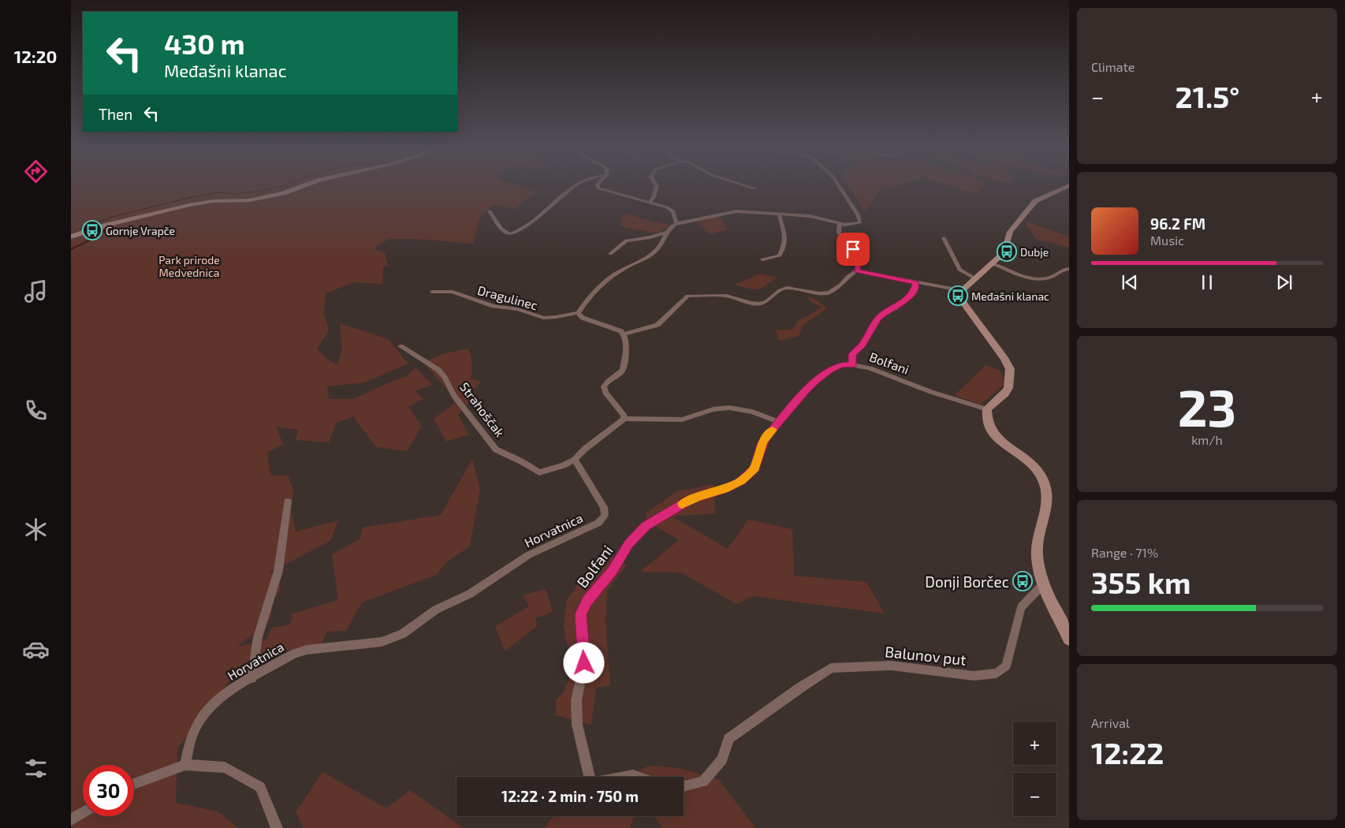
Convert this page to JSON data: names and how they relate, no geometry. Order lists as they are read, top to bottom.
{
  "streets": {
    "street": [
      "Dragulinec",
      "Bolfani",
      "Strahoščak",
      "Horvatnica",
      "Balunov put"
    ]
  },
  "crossings": [
    ["Strahoščak", "Horvatnica"]
  ],
  "parks": ["Park prirode Medvednica"],
  "places": {
    "bus stop": [
      "Gornje Vrapče",
      "Dubje",
      "Međašni klanac",
      "Donji Borčec"
    ]
  },
  "page": {
    "tabs": "12:20",
    "tile": [
      "Climate",
      ["23", "km/h"],
      ["Range · 71%", "355 km"],
      ["Arrival", "12:22"]
    ],
    "turn": ["430 m", "Međašni klanac"],
    "heat": ["−", "21.5°", "+"],
    "then": "Then",
    "song": ["96.2 FM", "Music"],
    "map_buttons": ["+", "−"],
    "limit": "30",
    "trip": "12:22 · 2 min · 750 m"
  }
}
